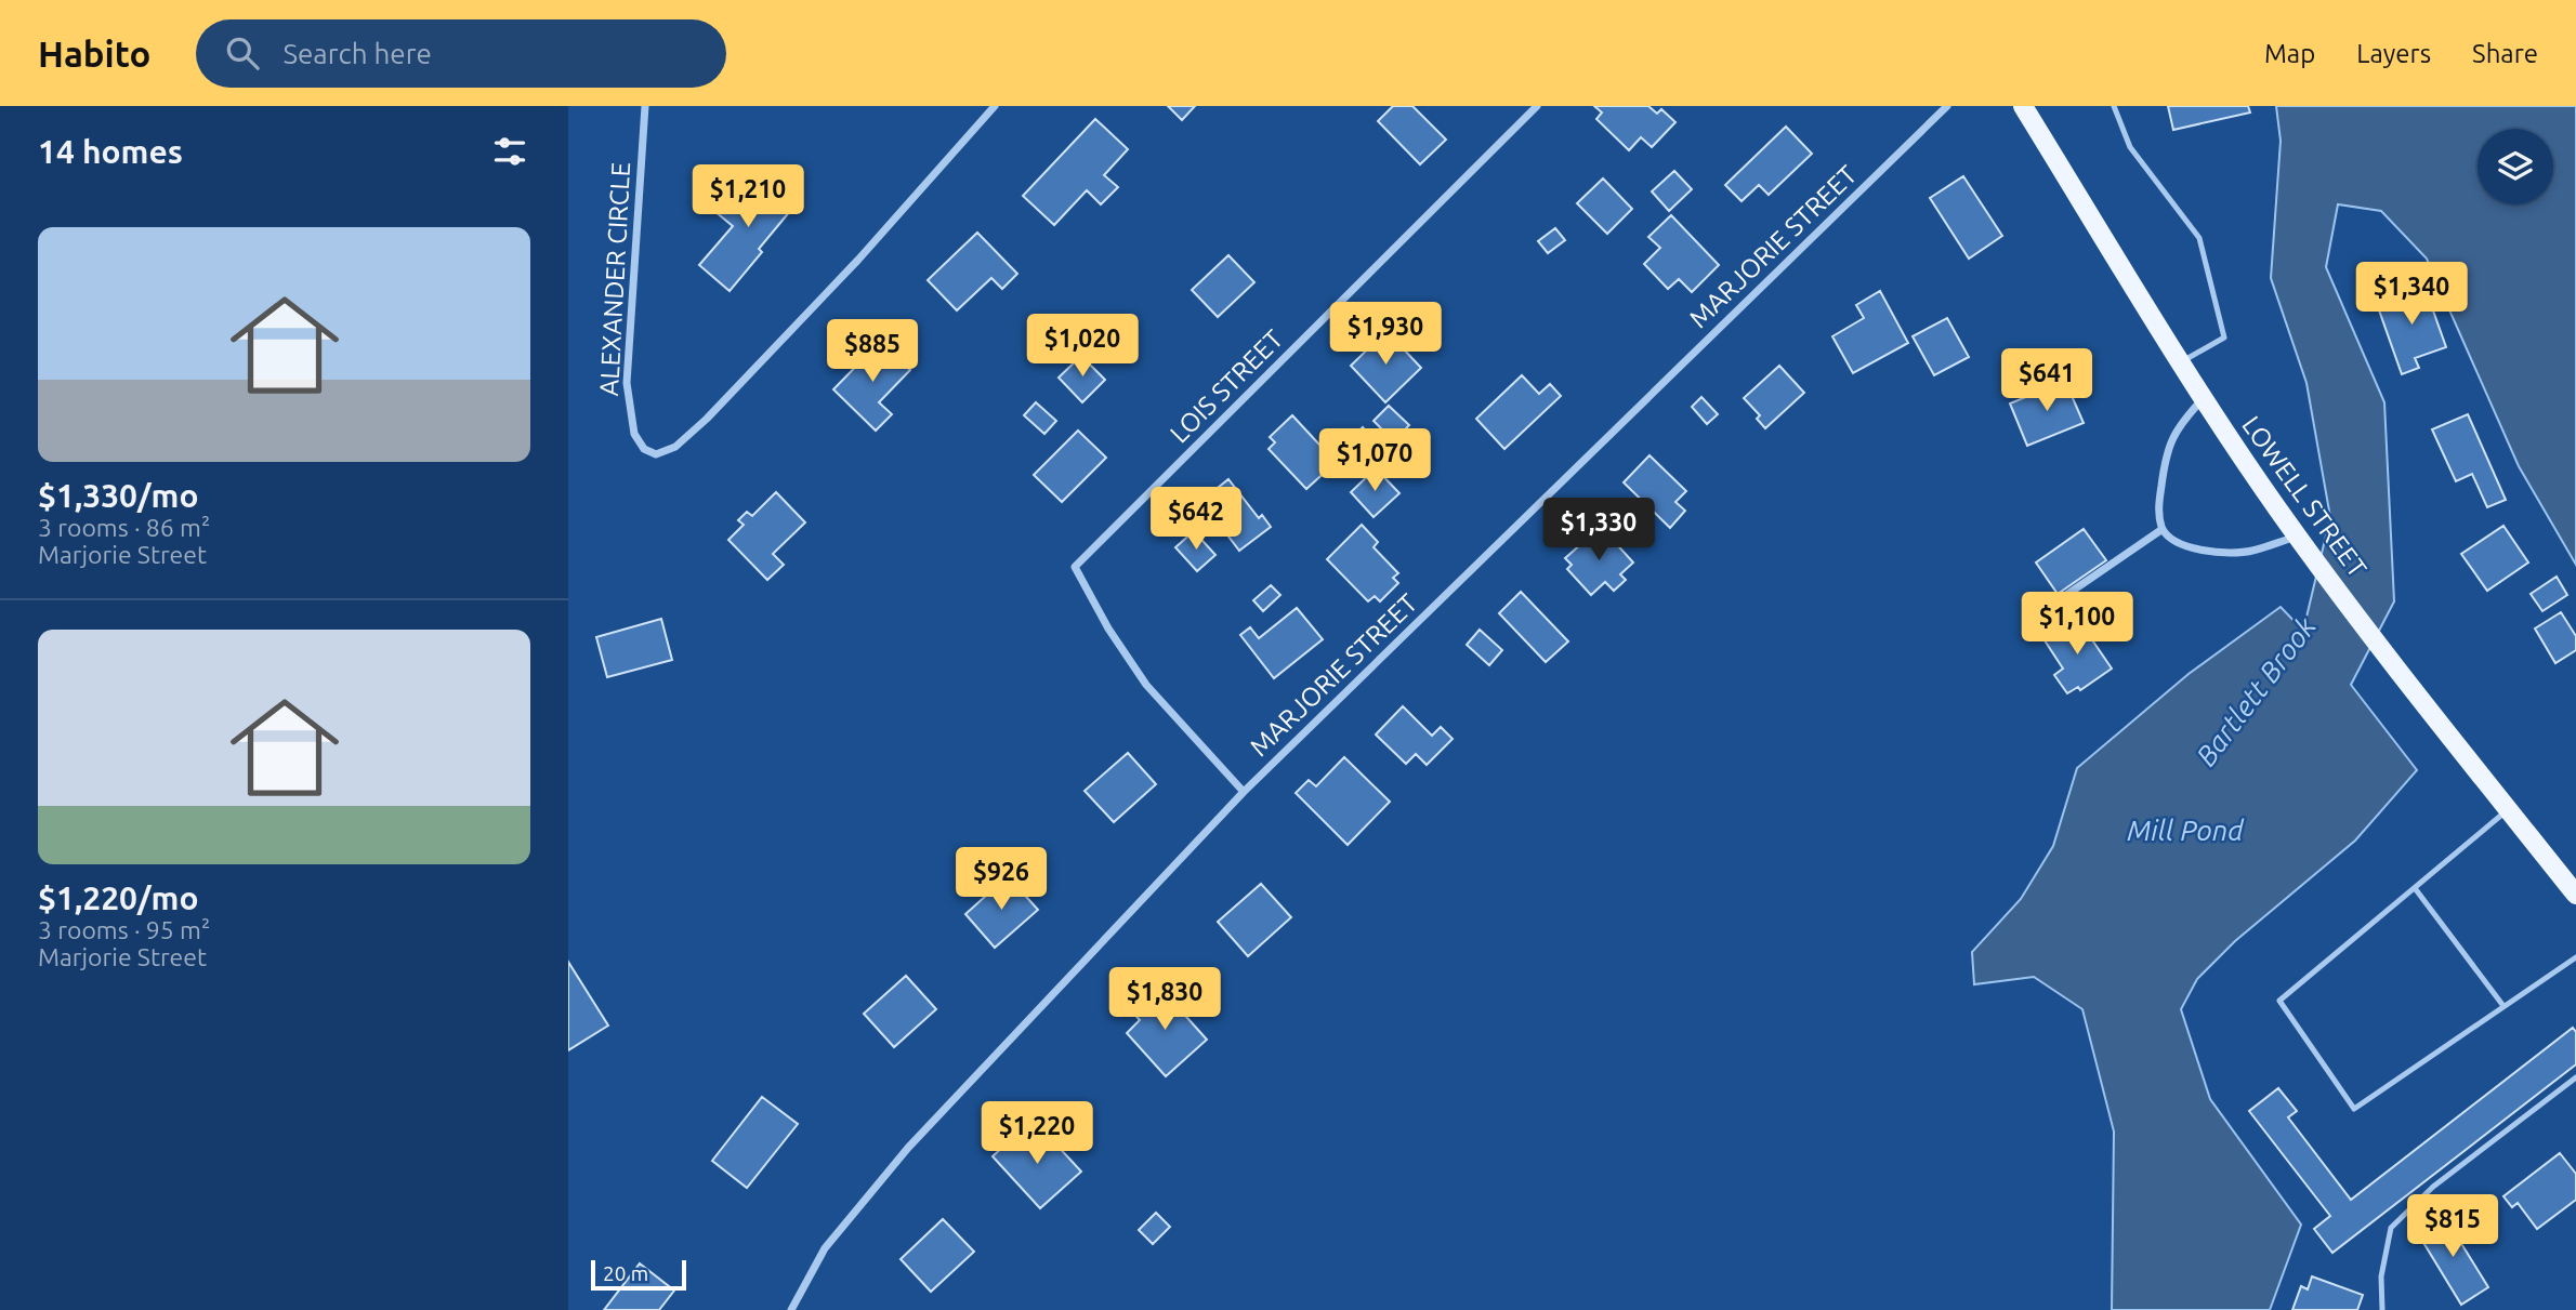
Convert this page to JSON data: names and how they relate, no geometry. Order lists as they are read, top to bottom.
{
  "streets": {
    "main road": ["LOWELL STREET"],
    "street": ["MARJORIE STREET", "ALEXANDER CIRCLE", "LOIS STREET"]
  },
  "crossings": [
    ["MARJORIE STREET", "LOIS STREET"]
  ],
  "water": ["Bartlett Brook", "Mill Pond"],
  "scale_bar": "20 m",
  "page": {
    "header": "Habito",
    "search": "Search here",
    "nav": ["Map", "Layers", "Share"],
    "heading": "14 homes",
    "price": [
      "$1,210",
      "$1,340",
      "$1,930",
      "$1,020",
      "$885",
      "$641",
      "$1,070",
      "$642",
      "$1,330",
      "$1,100",
      "$926",
      "$1,830",
      "$1,220",
      "$815"
    ],
    "list": [
      {
        "name": "$1,330/mo",
        "note": "3 rooms · 86 m² · Marjorie Street"
      },
      {
        "name": "$1,220/mo",
        "note": "3 rooms · 95 m² · Marjorie Street"
      }
    ],
    "scale": "20 m"
  }
}
